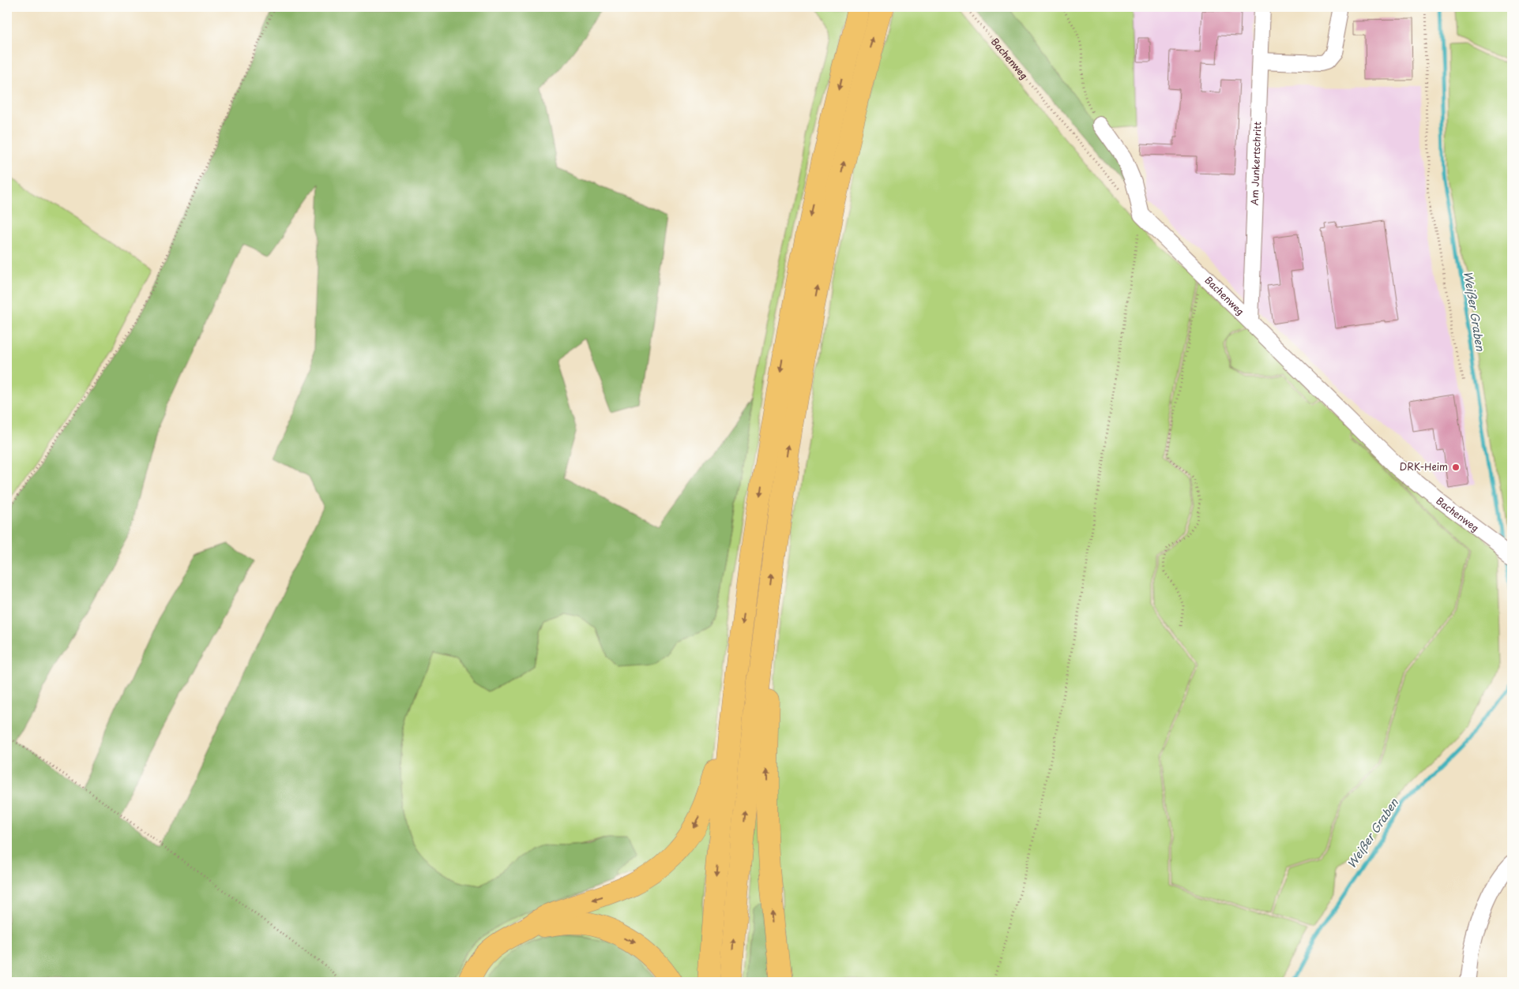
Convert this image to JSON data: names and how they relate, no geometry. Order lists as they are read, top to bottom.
{
  "streets": {
    "street": ["Bachenweg", "Am Junkertschritt"]
  },
  "crossings": [
    ["Bachenweg", "Am Junkertschritt"]
  ],
  "water": ["Weißer Graben"],
  "places": ["DRK-Heim"]
}
